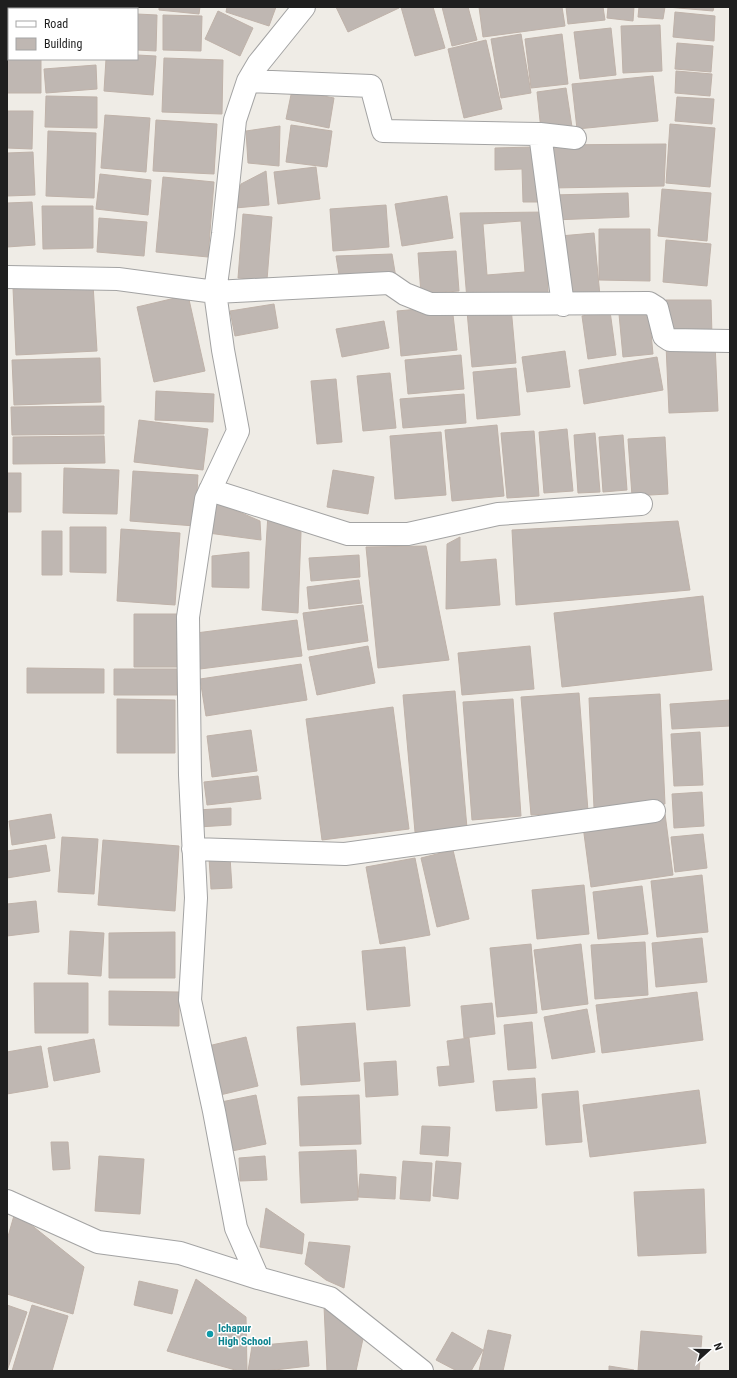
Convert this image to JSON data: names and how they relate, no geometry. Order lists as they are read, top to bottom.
{
  "places": ["Ichapur High School"],
  "legend": ["Road", "Building"],
  "north": "right"
}
